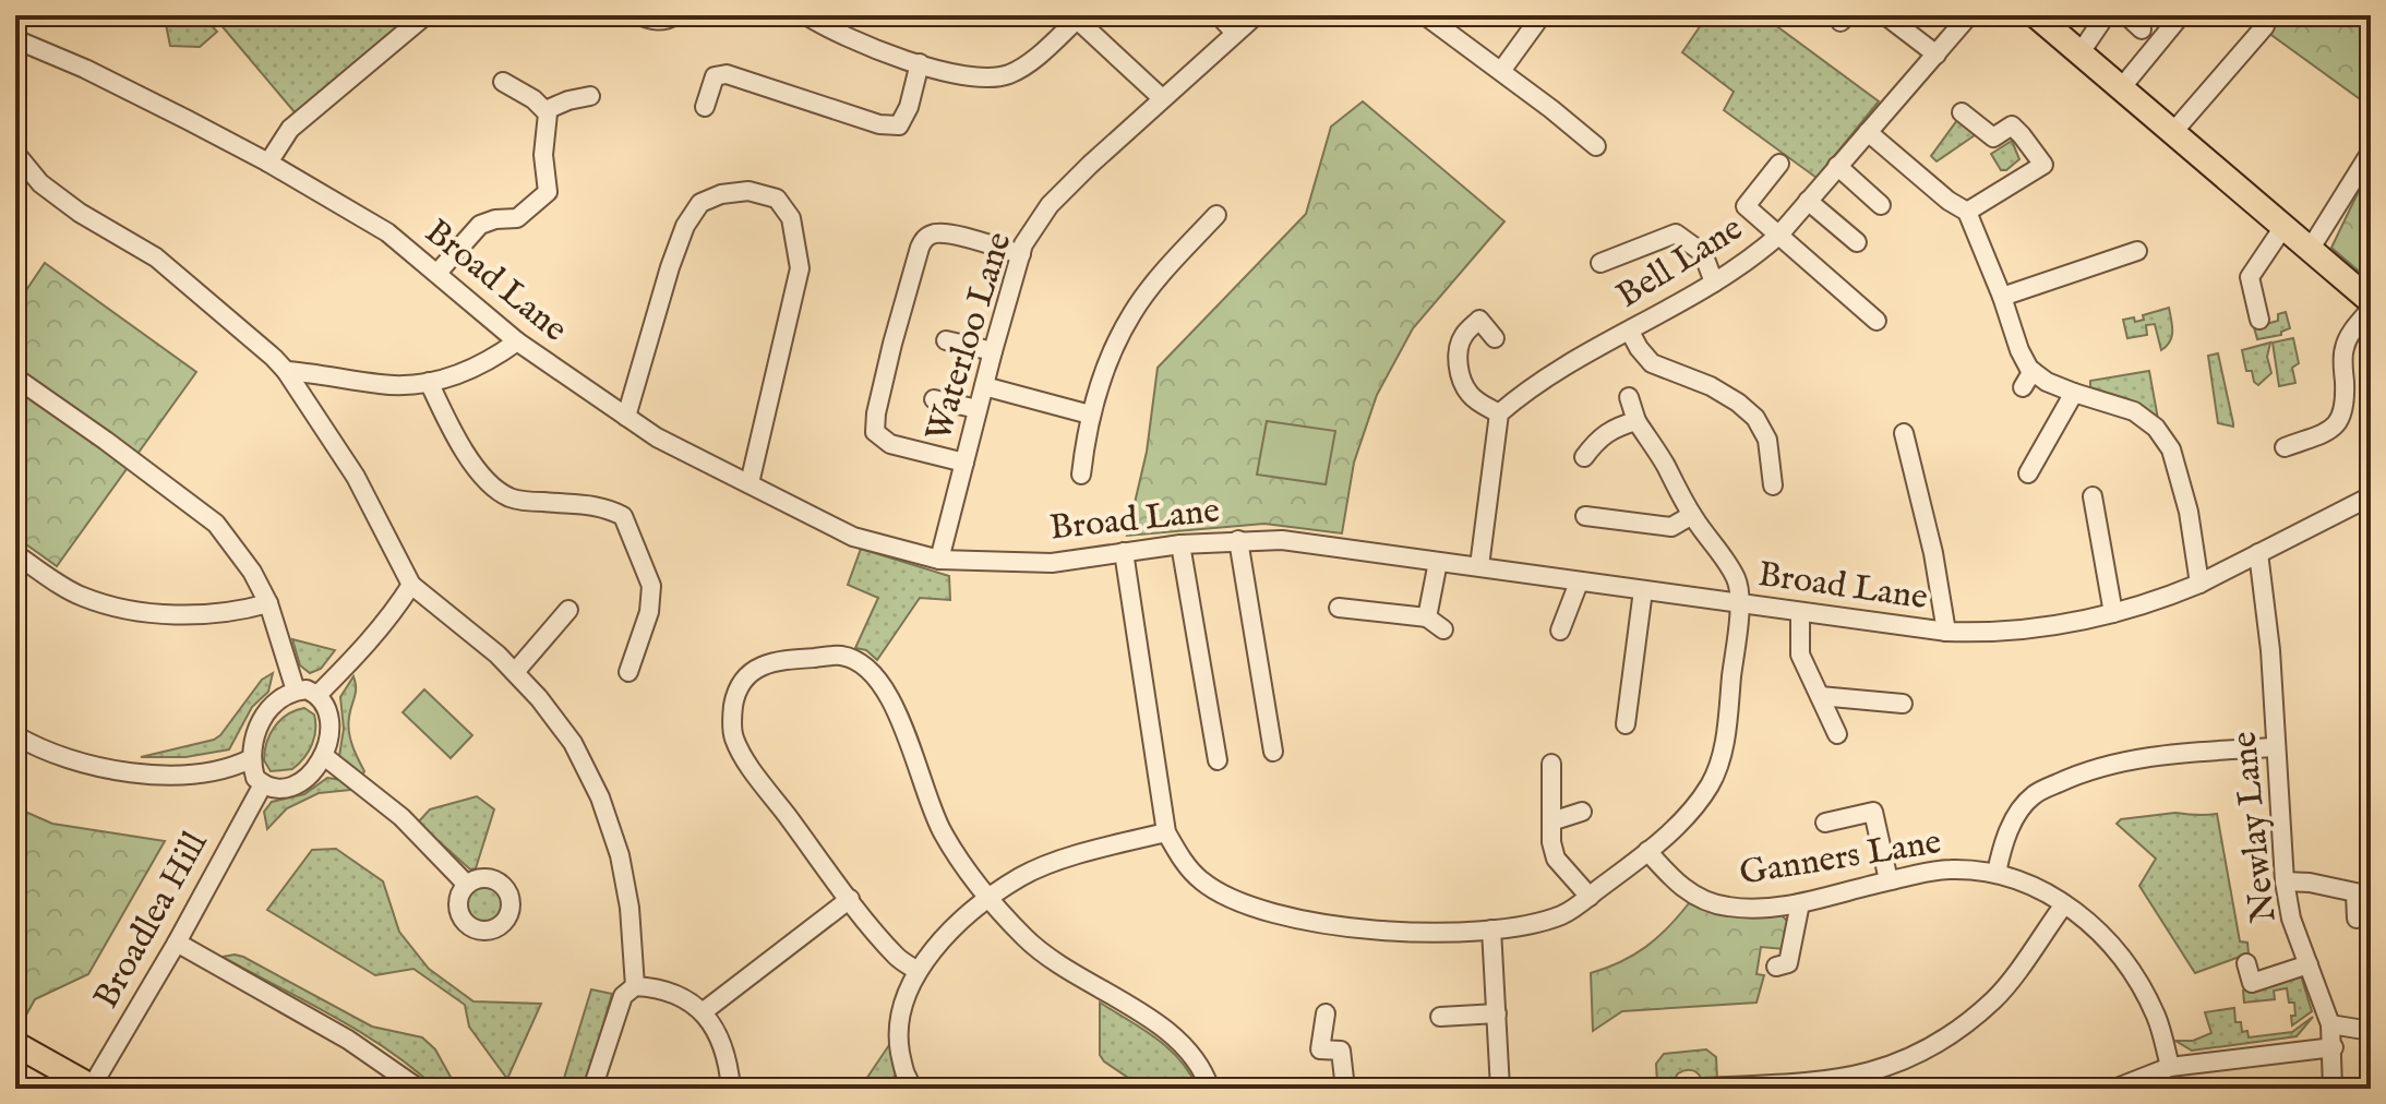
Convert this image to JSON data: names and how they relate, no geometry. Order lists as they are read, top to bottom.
{
  "streets": {
    "street": [
      "Bell Lane",
      "Broad Lane",
      "Waterloo Lane",
      "Newlay Lane",
      "Ganners Lane",
      "Broadlea Hill"
    ]
  },
  "crossings": [
    ["Broad Lane", "Waterloo Lane"],
    ["Broad Lane", "Newlay Lane"]
  ]
}
